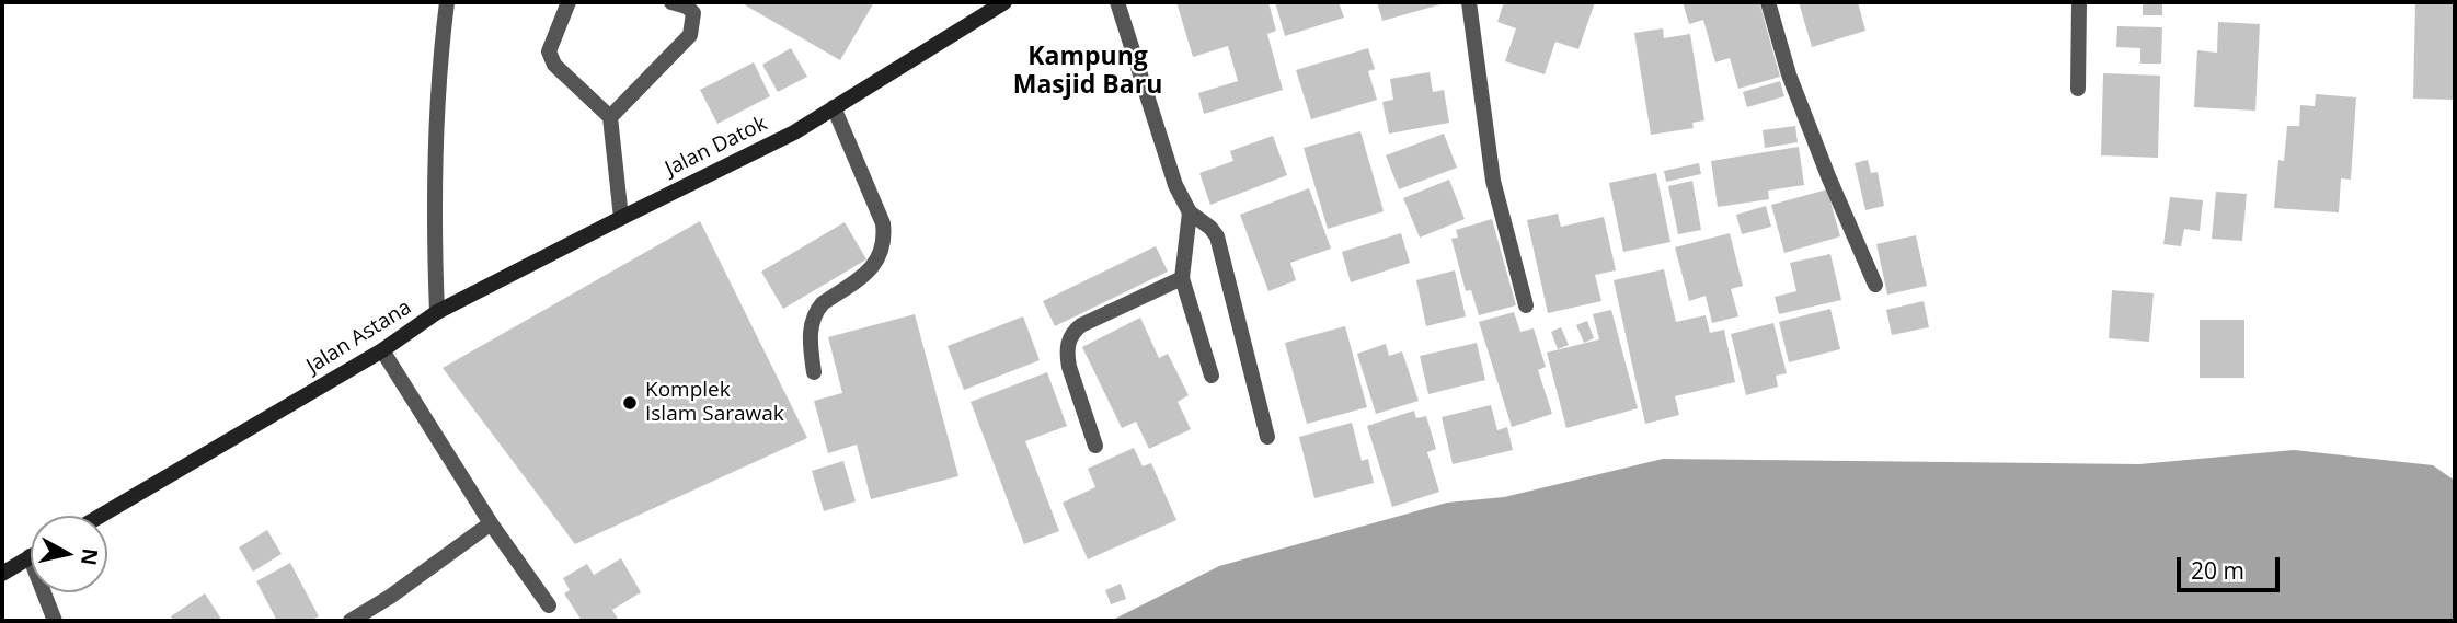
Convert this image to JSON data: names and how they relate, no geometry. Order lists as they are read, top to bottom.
{
  "streets": {
    "main road": ["Jalan Datok", "Jalan Astana"]
  },
  "crossings": [
    ["Jalan Datok", "Jalan Astana"]
  ],
  "districts": ["Kampung Masjid Baru"],
  "places": ["Komplek Islam Sarawak"],
  "scale_bar": "20 m",
  "north": "right"
}
